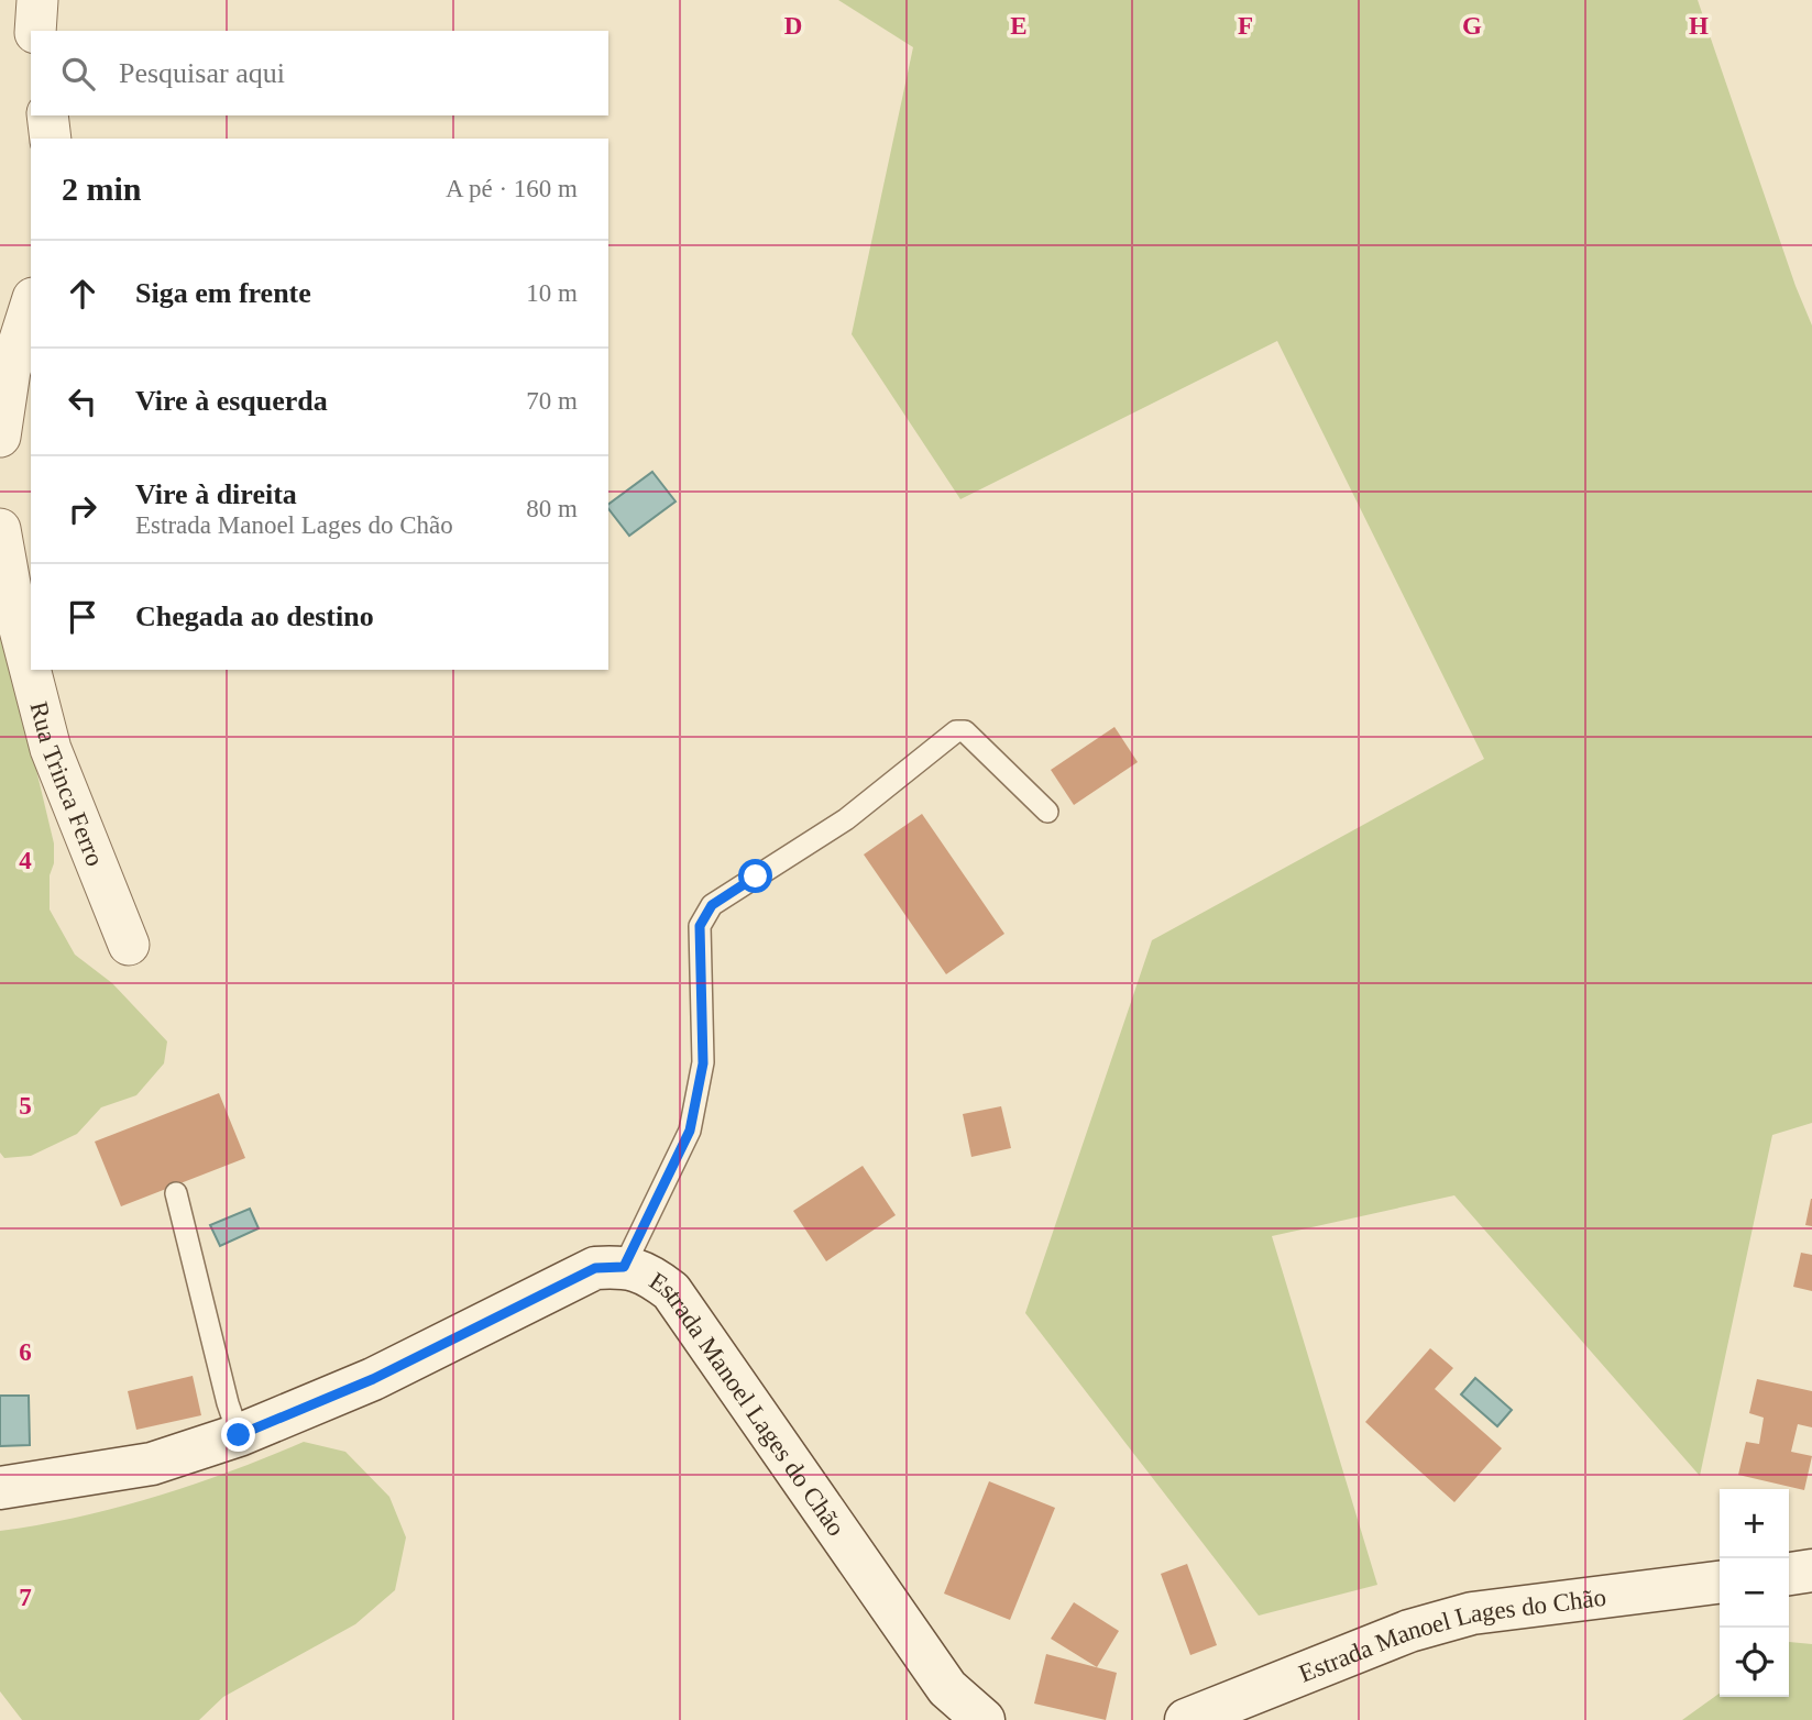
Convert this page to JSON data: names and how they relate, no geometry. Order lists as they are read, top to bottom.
{
  "streets": {
    "street": ["Rua Trinca Ferro", "Estrada Manoel Lages do Chão"]
  },
  "page": {
    "search": "Pesquisar aqui",
    "heading": ["2 min", "A pé · 160 m"],
    "list": [
      ["Siga em frente", "10 m"],
      ["Vire à esquerda", "70 m"],
      ["Vire à direita", "Estrada Manoel Lages do Chão", "80 m"],
      "Chegada ao destino"
    ],
    "map_buttons": ["+", "−"]
  },
  "grid": {
    "columns": [
      "D",
      "E",
      "F",
      "G",
      "H"
    ],
    "rows": [
      "4",
      "5",
      "6",
      "7"
    ]
  }
}
